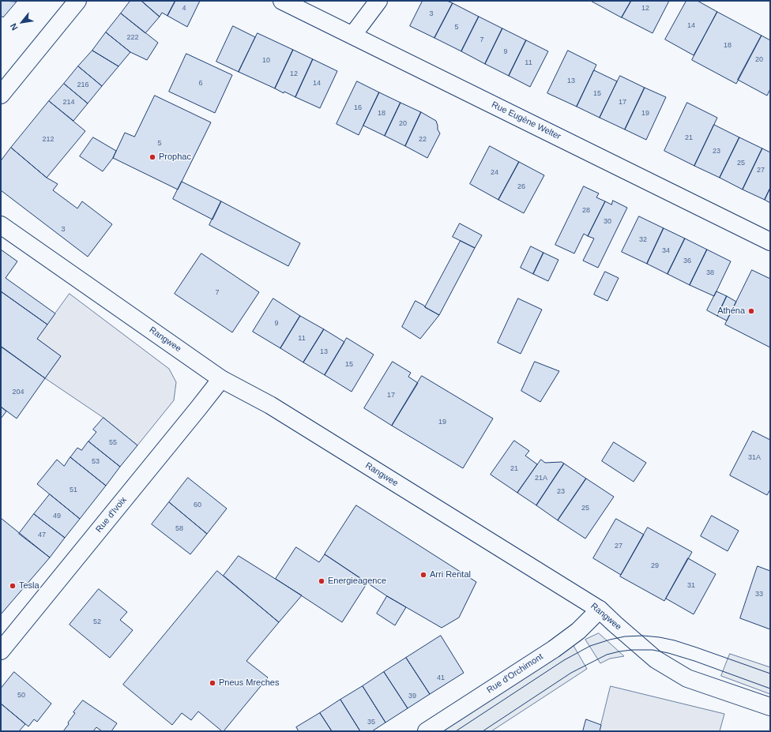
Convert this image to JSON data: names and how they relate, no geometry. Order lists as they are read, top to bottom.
{
  "streets": {
    "street": [
      "Rue Eugène Welter",
      "Rangwee",
      "Rue d'Ivoix",
      "Rue d'Orchimont"
    ]
  },
  "crossings": [
    ["Rangwee", "Rue d'Ivoix"],
    ["Rangwee", "Rue d'Orchimont"]
  ],
  "places": [
    "Prophac",
    "Athéna",
    "Arri Rental",
    "Energieagence",
    "Tesla",
    "Pneus Mreches"
  ],
  "house_numbers": [
    "4",
    "12",
    "3",
    "14",
    "5",
    "222",
    "7",
    "18",
    "9",
    "20",
    "10",
    "11",
    "12",
    "13",
    "6",
    "14",
    "216",
    "15",
    "214",
    "17",
    "16",
    "18",
    "19",
    "20",
    "21",
    "212",
    "22",
    "5",
    "23",
    "25",
    "27",
    "24",
    "26",
    "28",
    "30",
    "3",
    "32",
    "34",
    "36",
    "38",
    "7",
    "9",
    "11",
    "13",
    "15",
    "204",
    "17",
    "19",
    "55",
    "31A",
    "53",
    "21",
    "21A",
    "51",
    "23",
    "60",
    "25",
    "49",
    "58",
    "47",
    "27",
    "29",
    "31",
    "33",
    "52",
    "41",
    "50",
    "39",
    "35"
  ],
  "north": "bottom left"
}
